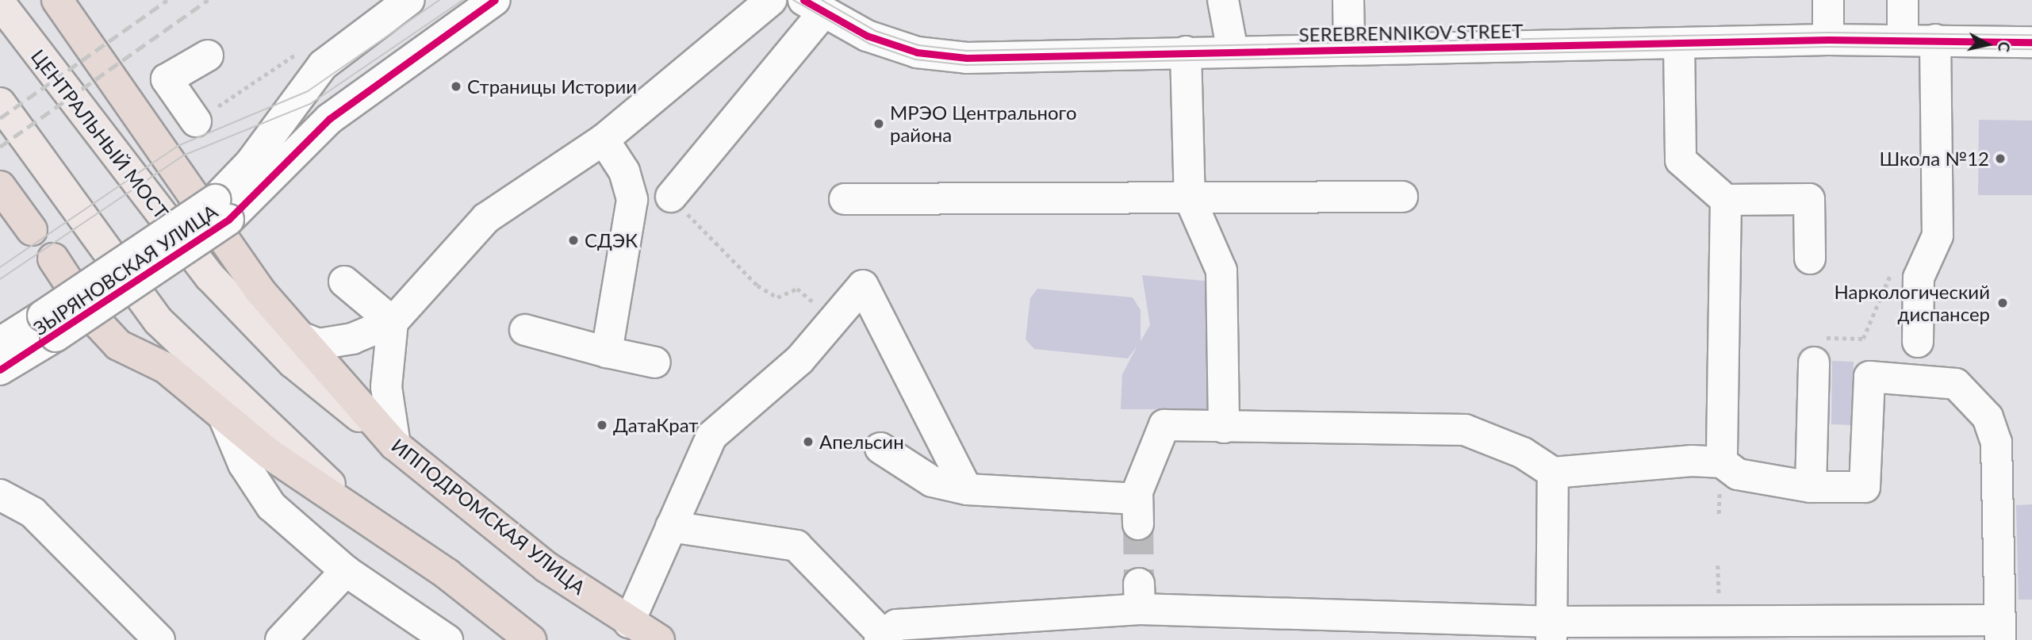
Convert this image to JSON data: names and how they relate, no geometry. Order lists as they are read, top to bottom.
{
  "streets": {
    "highway": ["ИППОДРОМСКАЯ УЛИЦА"],
    "main road": ["ЦЕНТРАЛЬНЫЙ МОСТ"],
    "street": ["SEREBRENNIKOV STREET", "ЗЫРЯНОВСКАЯ УЛИЦА"]
  },
  "crossings": [
    ["ЦЕНТРАЛЬНЫЙ МОСТ", "ИППОДРОМСКАЯ УЛИЦА"]
  ],
  "places": [
    "Страницы Истории",
    "МРЭО Центрального района",
    "Школа №12",
    "СДЭК",
    "Наркологический диспансер",
    "ДатаКрат",
    "Апельсин"
  ],
  "north": "right"
}
